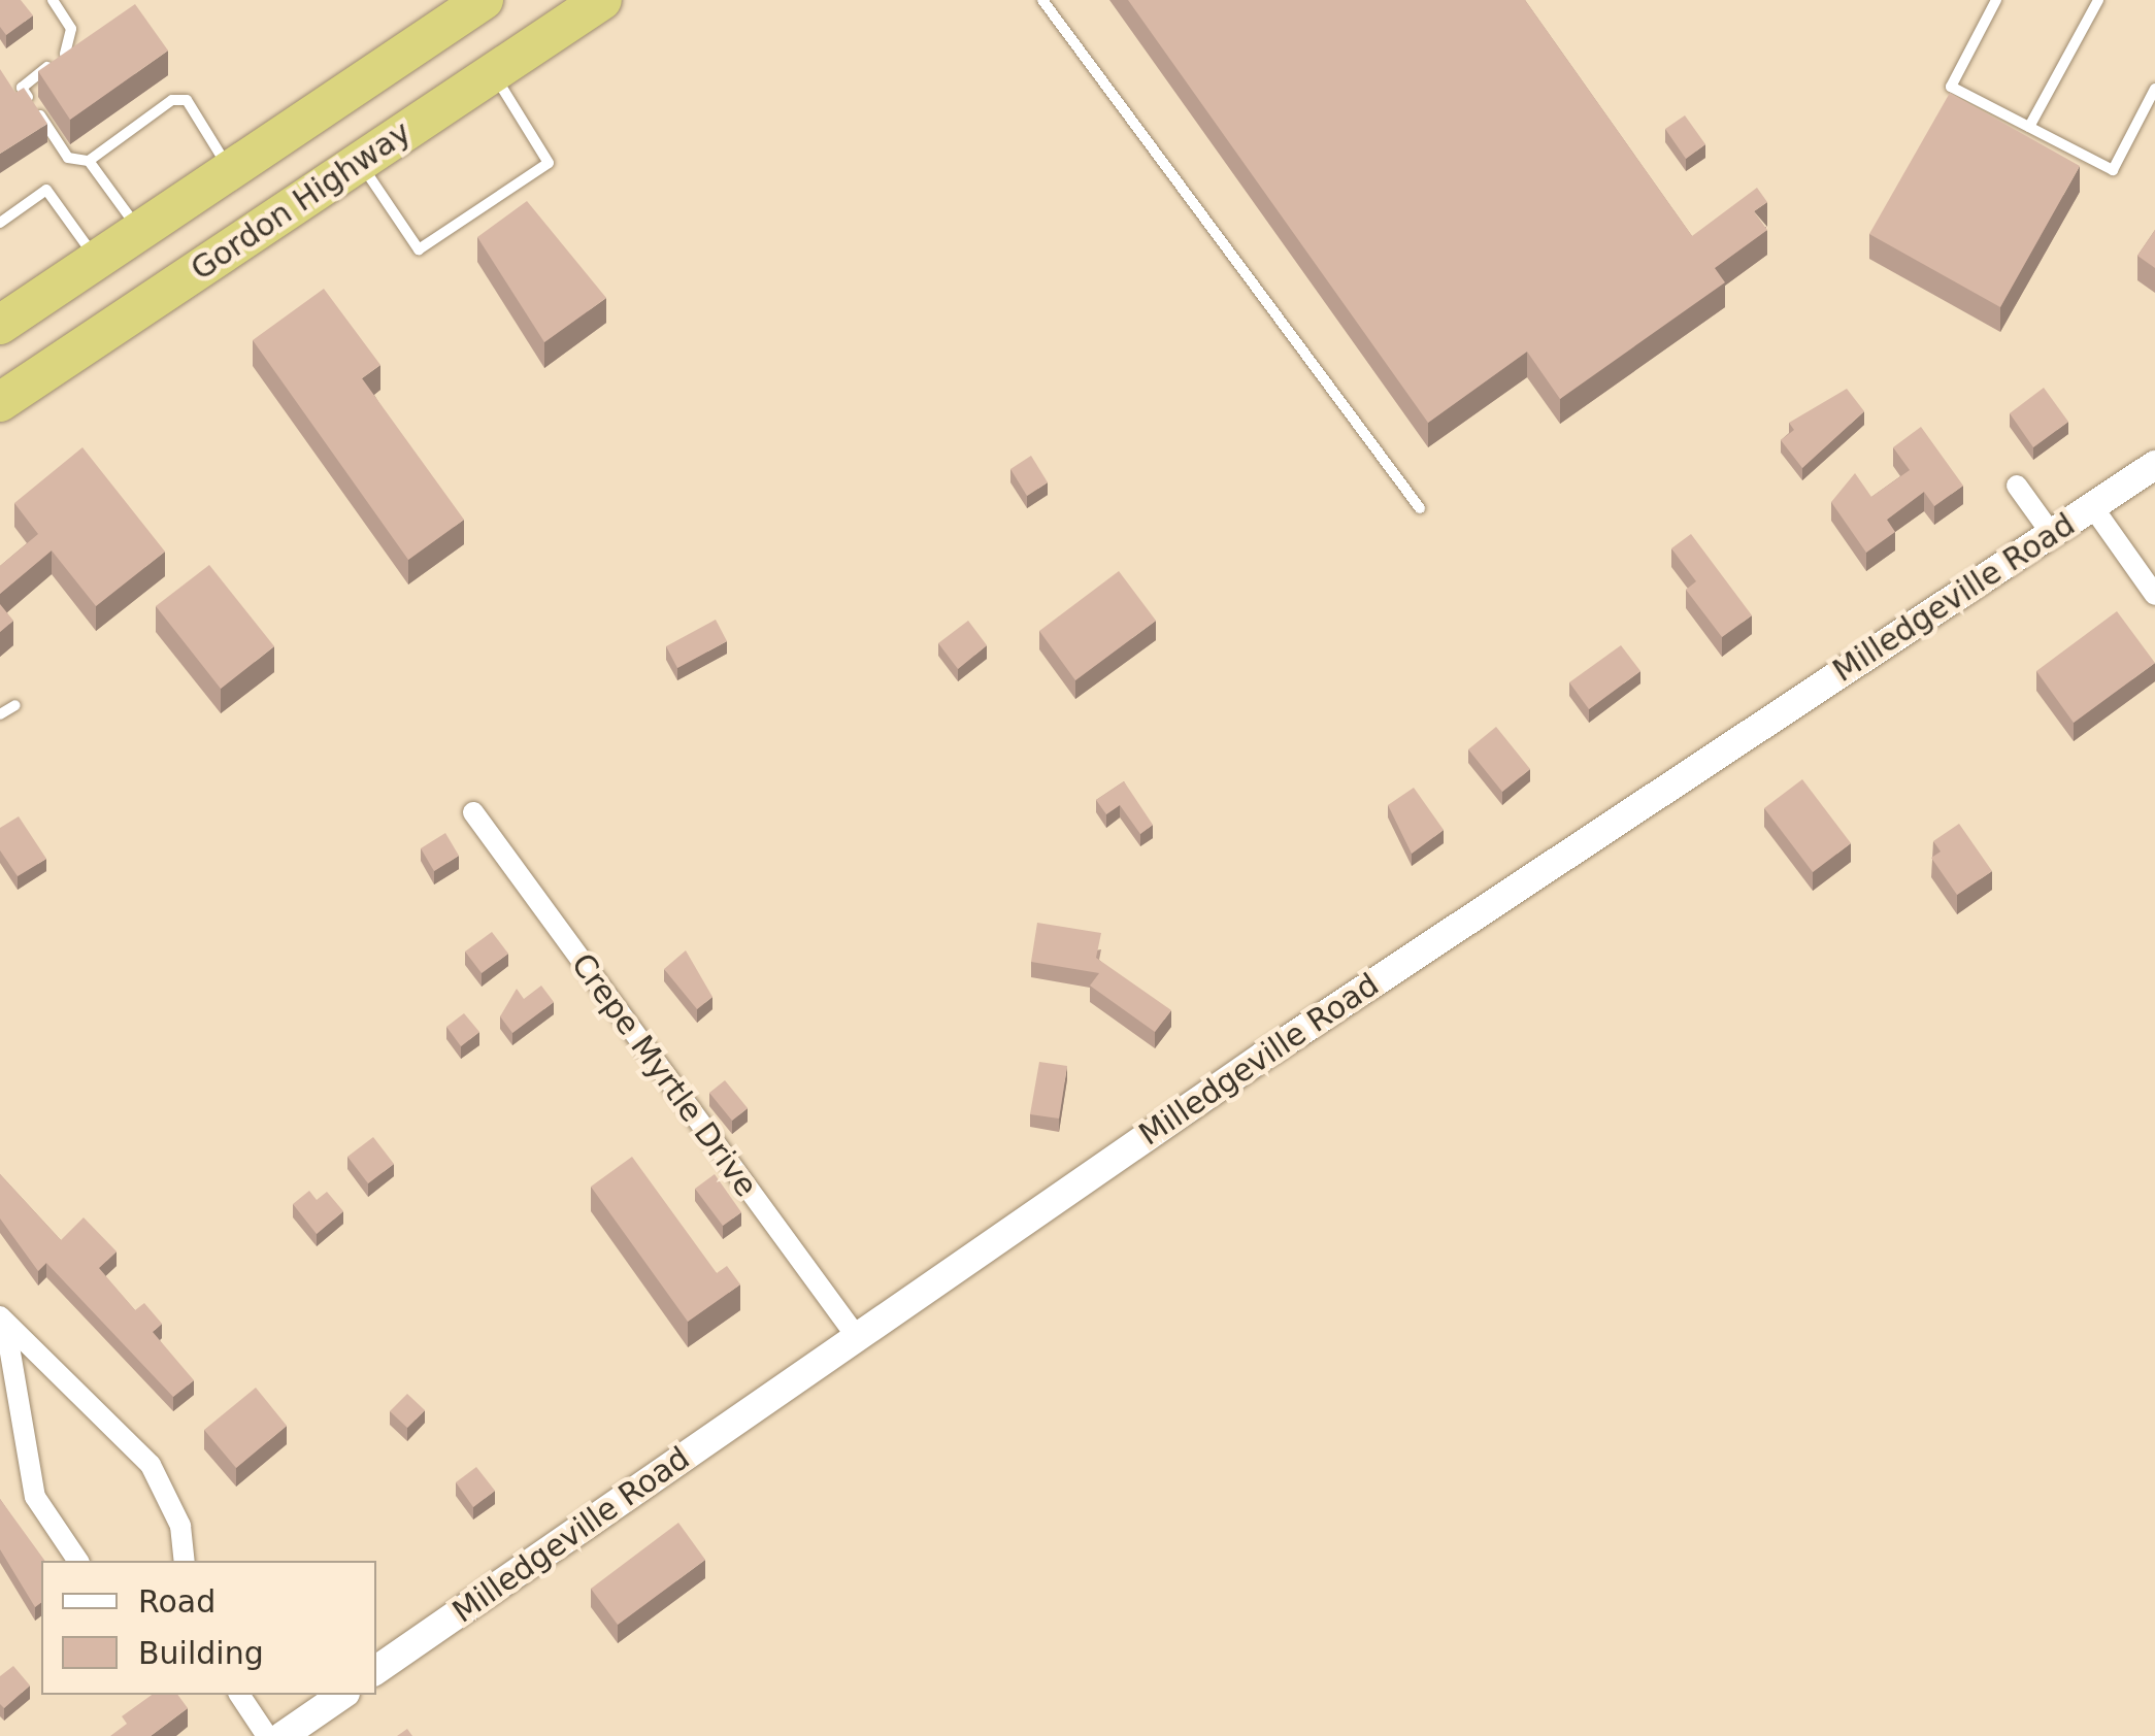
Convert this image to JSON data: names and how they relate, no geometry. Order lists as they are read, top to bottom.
{
  "streets": {
    "highway": ["Gordon Highway"],
    "street": ["Milledgeville Road", "Crepe Myrtle Drive"]
  },
  "crossings": [
    ["Milledgeville Road", "Crepe Myrtle Drive"]
  ],
  "legend": ["Road", "Building"]
}
